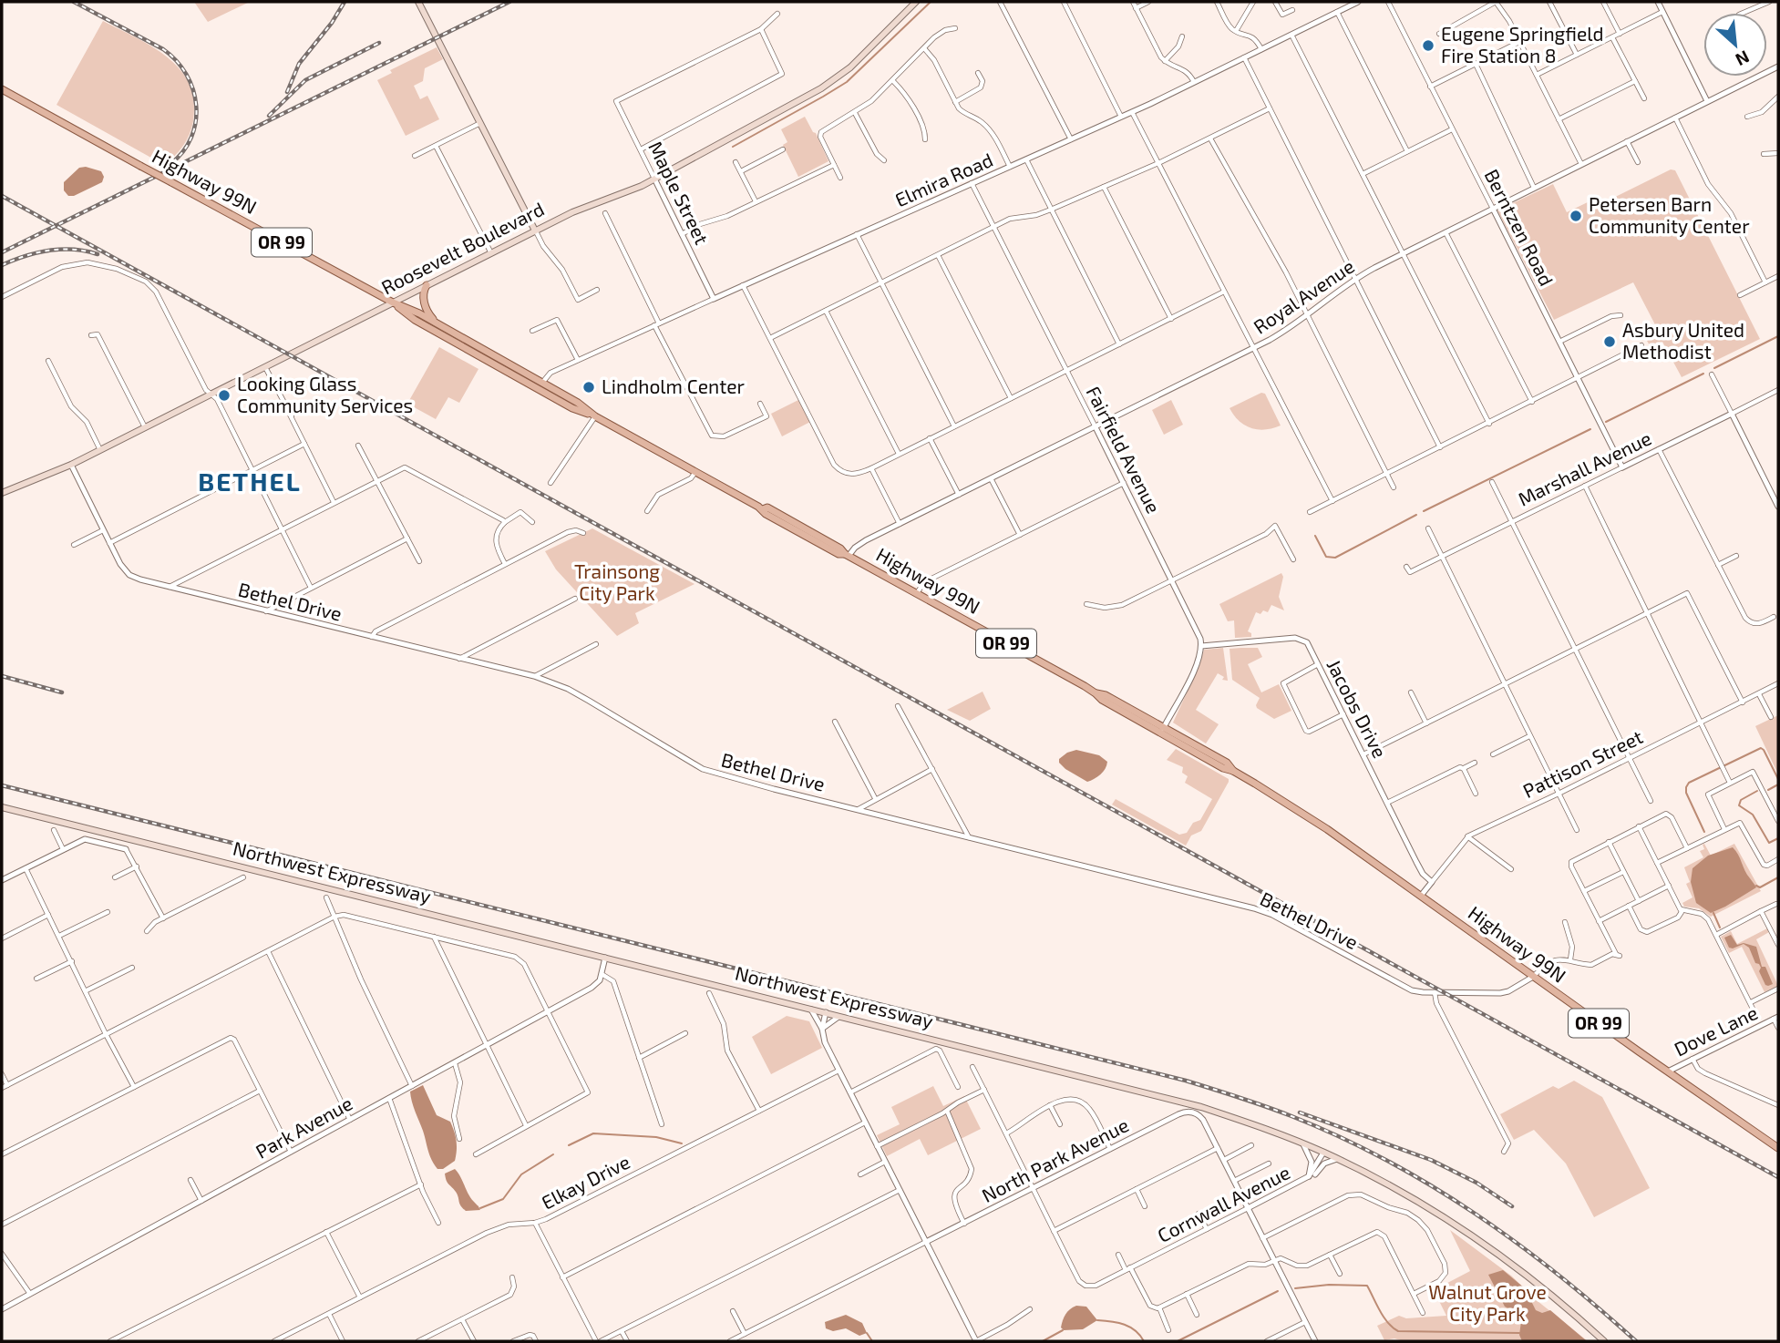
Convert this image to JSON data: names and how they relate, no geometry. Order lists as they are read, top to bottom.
{
  "streets": {
    "main road": [
      "Highway 99N",
      "OR 99",
      "Roosevelt Boulevard",
      "Northwest Expressway"
    ],
    "street": [
      "Elmira Road",
      "Maple Street",
      "Berntzen Road",
      "Royal Avenue",
      "Fairfield Avenue",
      "Marshall Avenue",
      "Bethel Drive",
      "Jacobs Drive",
      "Pattison Street",
      "Dove Lane",
      "Park Avenue",
      "North Park Avenue",
      "Elkay Drive",
      "Cornwall Avenue"
    ]
  },
  "crossings": [
    ["Elmira Road", "Highway 99N"],
    ["Elmira Road", "Maple Street"],
    ["Elmira Road", "Fairfield Avenue"],
    ["Highway 99N", "Roosevelt Boulevard"],
    ["Highway 99N", "Royal Avenue"],
    ["Highway 99N", "Bethel Drive"],
    ["Highway 99N", "Pattison Street"],
    ["Highway 99N", "Dove Lane"],
    ["Maple Street", "Roosevelt Boulevard"],
    ["Berntzen Road", "Royal Avenue"],
    ["Berntzen Road", "Marshall Avenue"],
    ["Roosevelt Boulevard", "Bethel Drive"],
    ["Royal Avenue", "Fairfield Avenue"],
    ["Fairfield Avenue", "Jacobs Drive"],
    ["Jacobs Drive", "Pattison Street"],
    ["Northwest Expressway", "Cornwall Avenue"],
    ["North Park Avenue", "Cornwall Avenue"]
  ],
  "districts": ["BETHEL"],
  "parks": ["Trainsong City Park", "Walnut Grove City Park"],
  "places": [
    "Eugene Springfield Fire Station 8",
    "Petersen Barn Community Center",
    "Asbury United Methodist",
    "Lindholm Center",
    "Looking Glass Community Services"
  ],
  "north": "bottom right"
}
